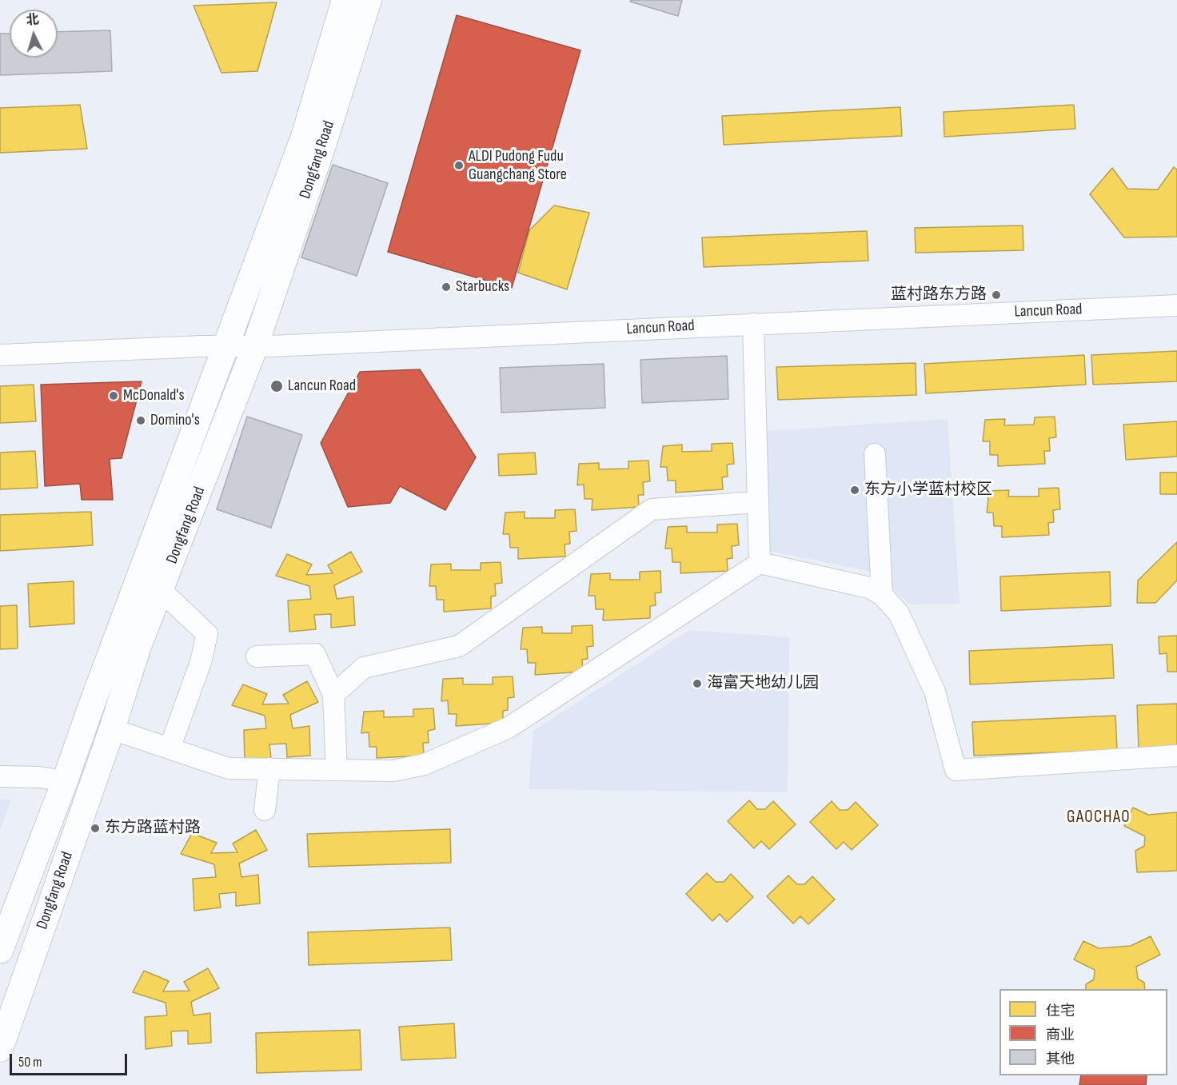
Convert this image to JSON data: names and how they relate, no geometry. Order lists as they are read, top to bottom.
{
  "streets": {
    "main road": ["Dongfang Road"],
    "street": ["Lancun Road"]
  },
  "crossings": [
    ["Dongfang Road", "Lancun Road"]
  ],
  "districts": ["GAOCHAO"],
  "places": [
    "ALDI Pudong Fudu Guangchang Store",
    "Starbucks",
    "蓝村路东方路",
    "Lancun Road",
    "McDonald's",
    "Domino's",
    "东方小学蓝村校区",
    "海富天地幼儿园",
    "东方路蓝村路"
  ],
  "legend": ["住宅", "商业", "其他"],
  "scale_bar": "50 m",
  "north": "top"
}
